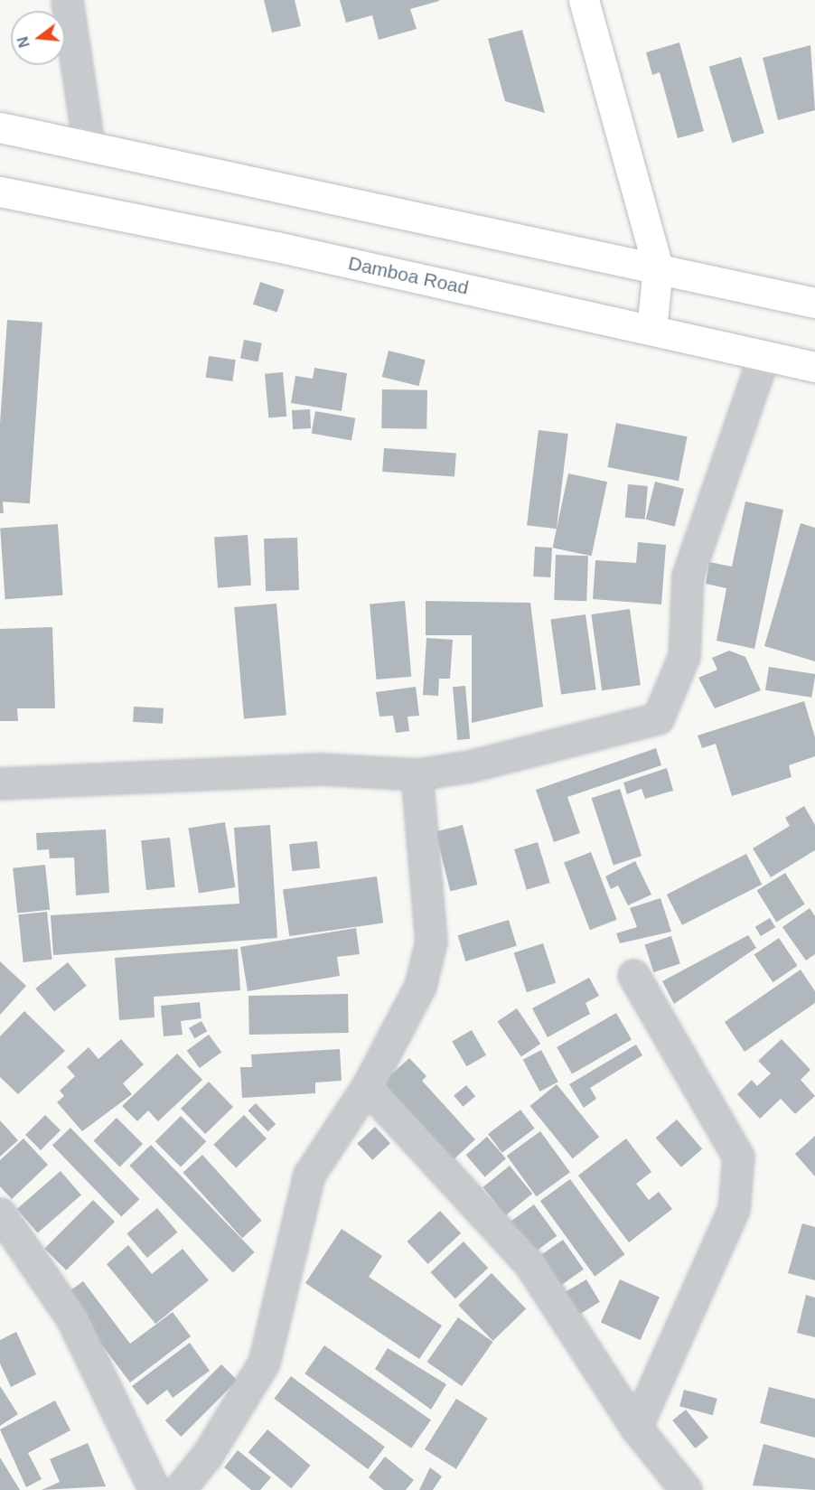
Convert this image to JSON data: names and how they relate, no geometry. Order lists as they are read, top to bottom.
{
  "streets": {
    "main road": ["Damboa Road"]
  },
  "north": "left"
}
